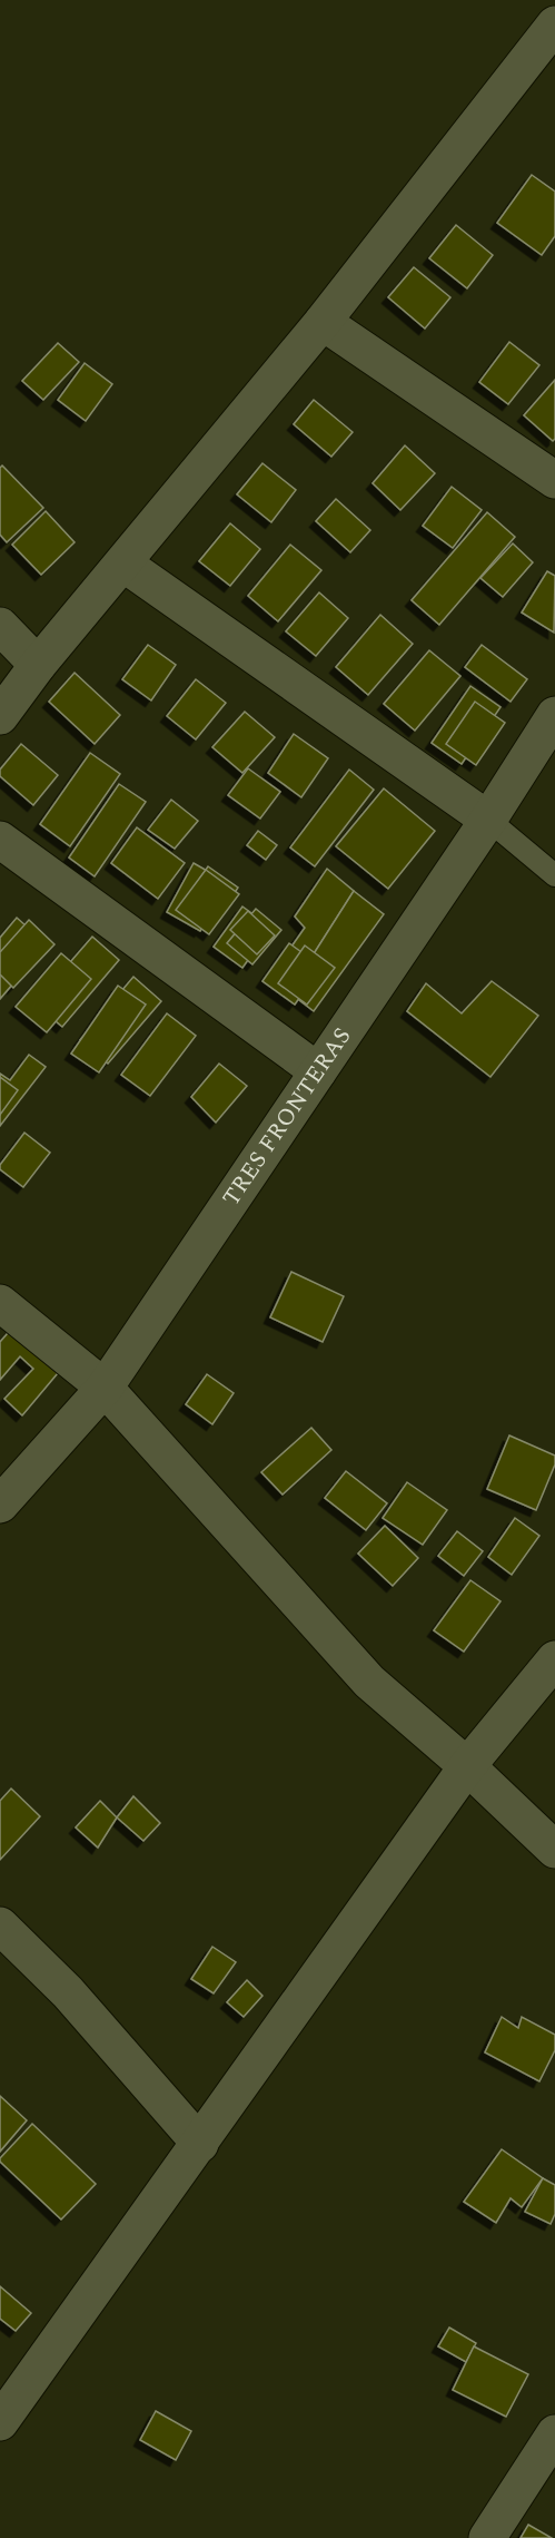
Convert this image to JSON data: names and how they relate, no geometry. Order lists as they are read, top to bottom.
{
  "streets": {
    "street": ["TRES FRONTERAS"]
  }
}
